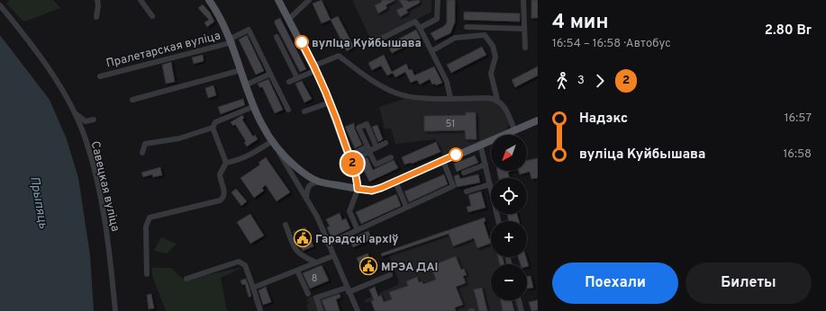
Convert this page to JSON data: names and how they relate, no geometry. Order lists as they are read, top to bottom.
{
  "streets": {
    "main road": ["Пралетарская вуліца"],
    "street": ["Савецкая вуліца"]
  },
  "water": ["Прыпяць"],
  "places": {
    "other": ["вуліца Куйбышава"],
    "public building": ["Гарадскі архіў", "МРЭА ДАІ"]
  },
  "lines": ["bus line 2"],
  "house_numbers": ["51", "8"],
  "north": "bottom left",
  "page": {
    "on_map": "2",
    "heading": ["4 мин", "16:54 – 16:58 · Автобус", "2.80 Br"],
    "legs": ["3", "2"],
    "list": [
      {
        "name": "Надэкс",
        "value": "16:57"
      },
      {
        "name": "вуліца Куйбышава",
        "value": "16:58"
      }
    ],
    "map_buttons": ["+", "−"],
    "buttons": ["Поехали", "Билеты"]
  }
}
